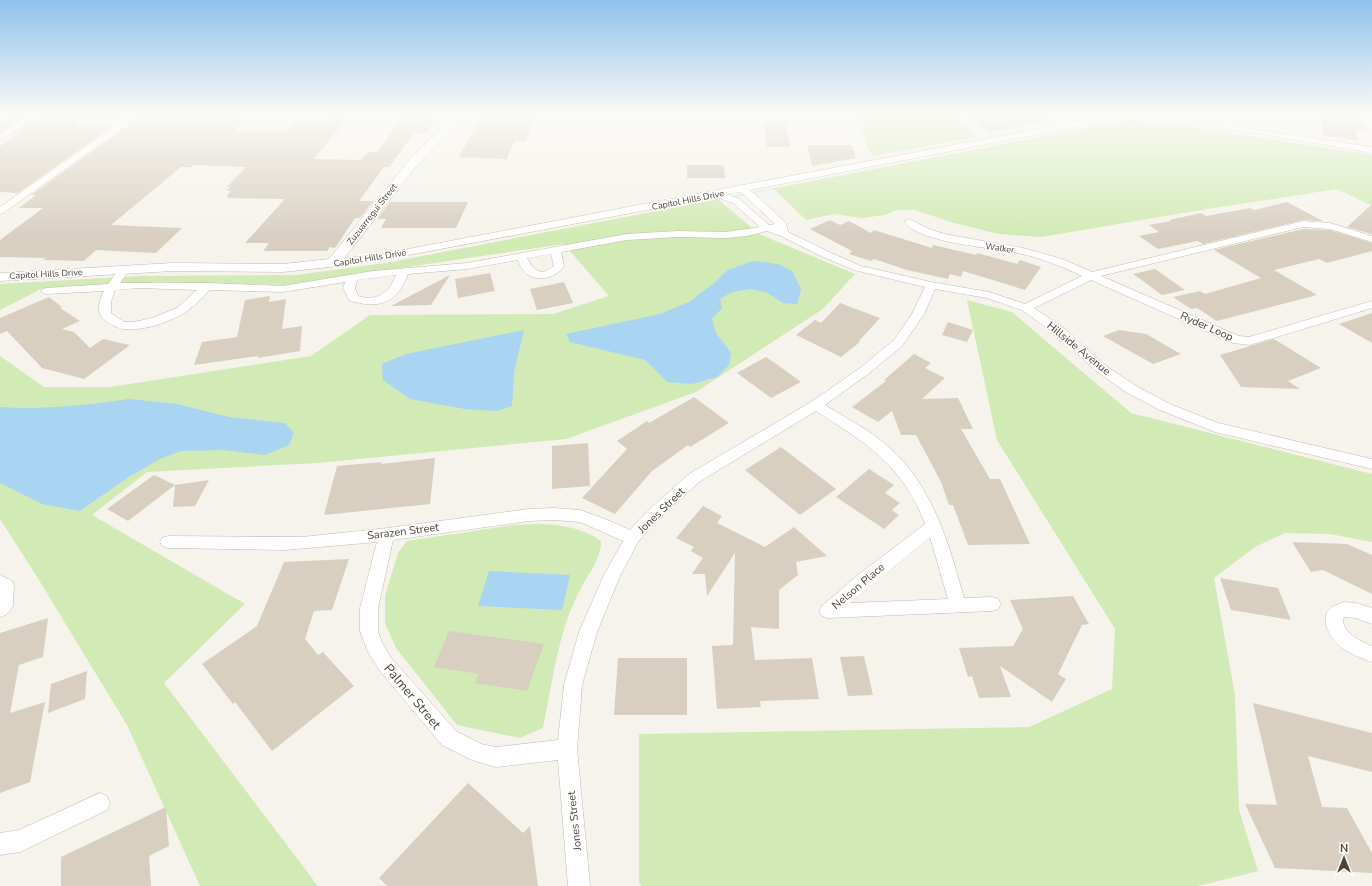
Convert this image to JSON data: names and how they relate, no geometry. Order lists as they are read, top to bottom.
{
  "streets": {
    "street": [
      "Capitol Hills Drive",
      "Zuzuarregui Street",
      "Walker",
      "Ryder Loop",
      "Hillside Avenue",
      "Jones Street",
      "Sarazen Street",
      "Nelson Place",
      "Palmer Street"
    ]
  },
  "crossings": [
    ["Capitol Hills Drive", "Zuzuarregui Street"],
    ["Capitol Hills Drive", "Hillside Avenue"],
    ["Walker", "Ryder Loop"],
    ["Hillside Avenue", "Jones Street"],
    ["Jones Street", "Sarazen Street"],
    ["Jones Street", "Palmer Street"],
    ["Sarazen Street", "Palmer Street"]
  ],
  "north": "top"
}
